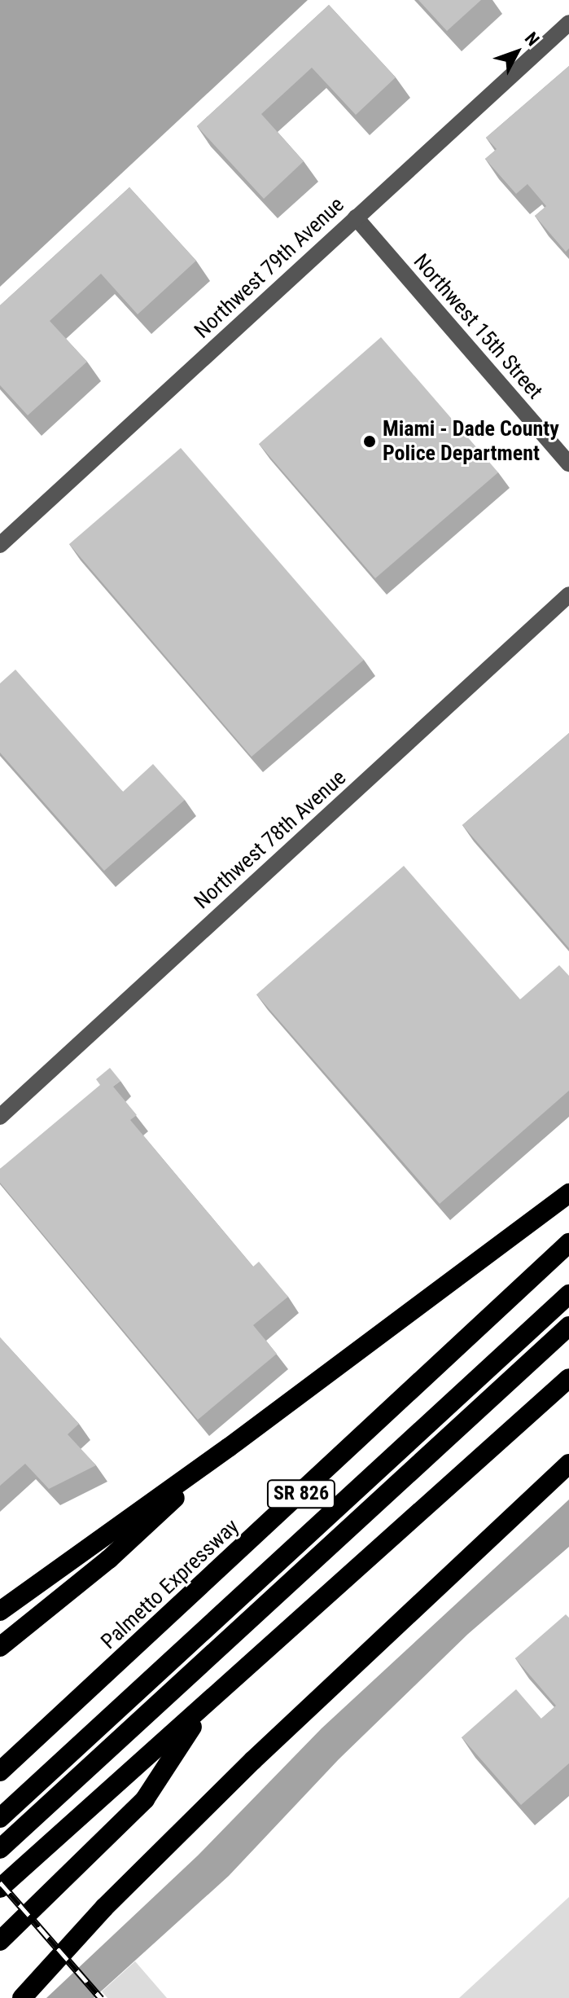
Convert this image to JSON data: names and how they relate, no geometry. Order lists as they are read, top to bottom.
{
  "streets": {
    "highway": ["SR 826", "Palmetto Expressway"],
    "street": ["Northwest 79th Avenue", "Northwest 15th Street", "Northwest 78th Avenue"]
  },
  "crossings": [
    ["Northwest 79th Avenue", "Northwest 15th Street"]
  ],
  "places": ["Miami - Dade County Police Department"],
  "north": "top right"
}
